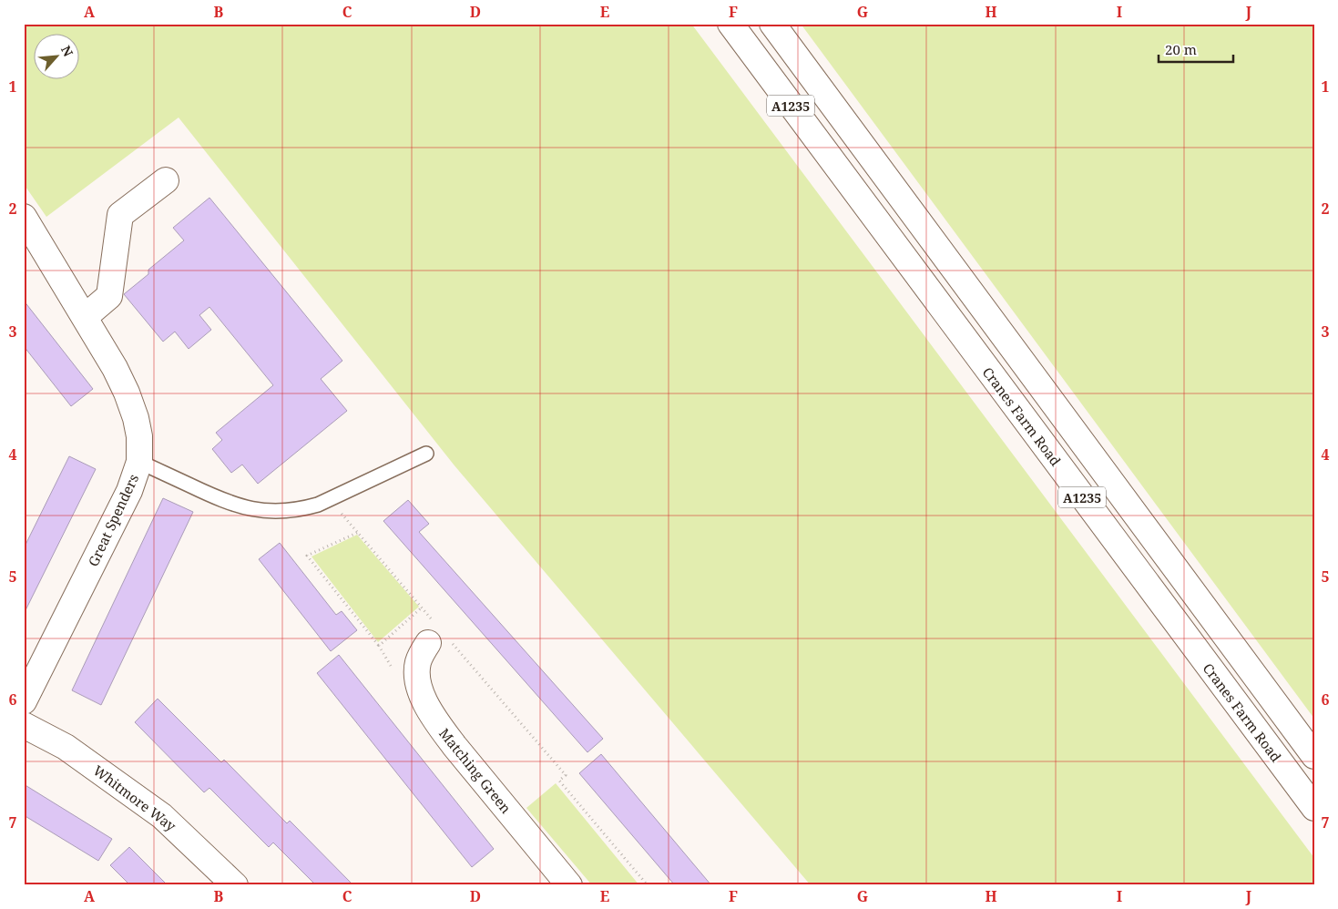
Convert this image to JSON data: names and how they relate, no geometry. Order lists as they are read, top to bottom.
{
  "streets": {
    "main road": [
      "A1235",
      "Cranes Farm Road",
      "Great Spenders",
      "Matching Green",
      "Whitmore Way"
    ]
  },
  "scale_bar": "20 m",
  "north": "top right",
  "grid": {
    "columns": [
      "A",
      "B",
      "C",
      "D",
      "E",
      "F",
      "G",
      "H",
      "I",
      "J"
    ],
    "rows": [
      "1",
      "2",
      "3",
      "4",
      "5",
      "6",
      "7"
    ]
  }
}
